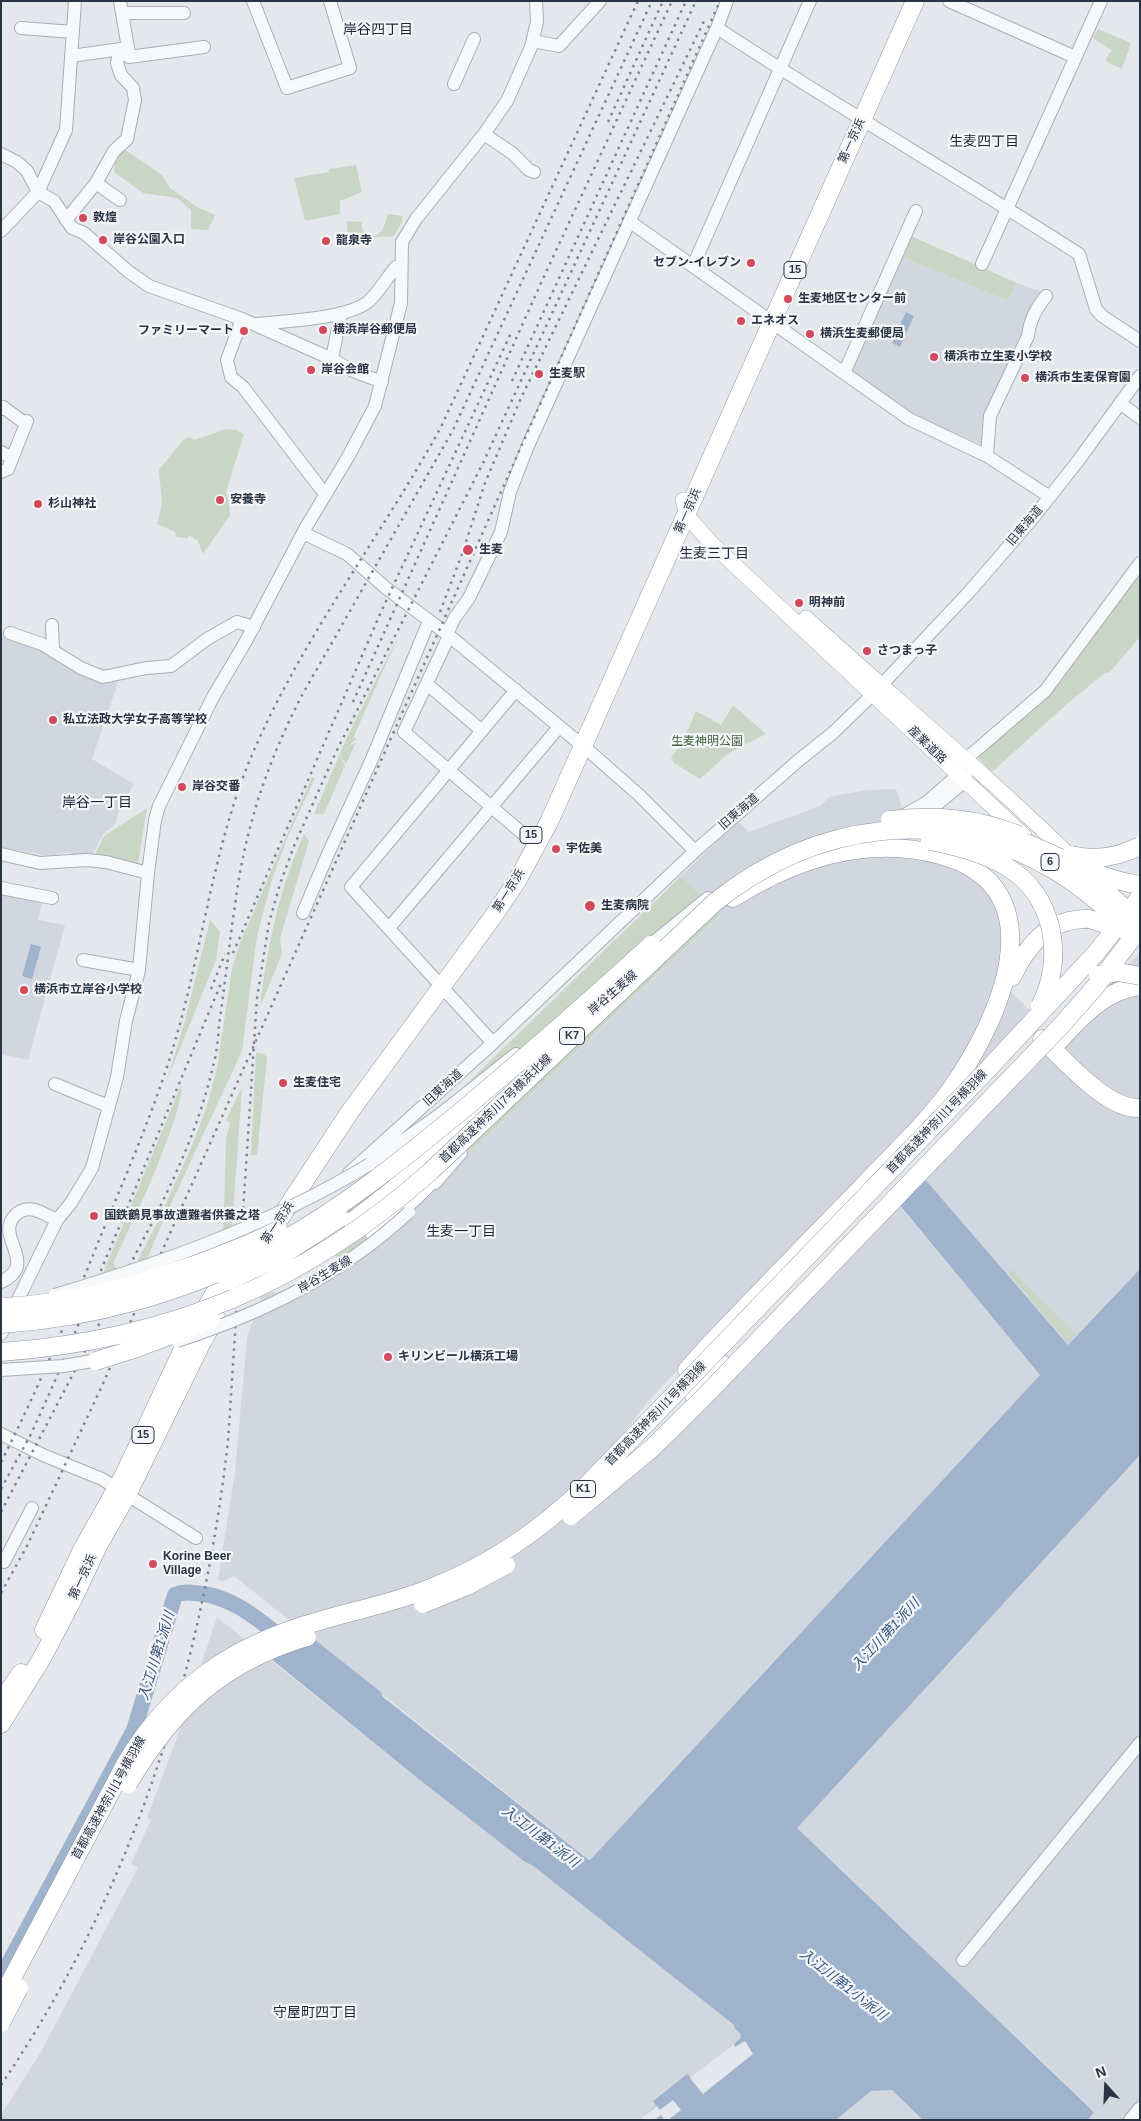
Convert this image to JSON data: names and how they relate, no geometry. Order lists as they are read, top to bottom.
{
  "streets": {
    "highway": [
      "第一京浜",
      "15",
      "K7",
      "首都高速神奈川7号横浜北線",
      "首都高速神奈川1号横羽線",
      "K1"
    ],
    "main road": ["産業道路", "6"],
    "street": ["旧東海道", "岸谷生麦線"]
  },
  "crossings": [
    ["第一京浜", "旧東海道"],
    ["第一京浜", "産業道路"],
    ["旧東海道", "産業道路"],
    ["産業道路", "岸谷生麦線"],
    ["産業道路", "首都高速神奈川7号横浜北線"],
    ["産業道路", "首都高速神奈川1号横羽線"],
    ["岸谷生麦線", "首都高速神奈川7号横浜北線"],
    ["首都高速神奈川7号横浜北線", "首都高速神奈川1号横羽線"]
  ],
  "districts": [
    "岸谷四丁目",
    "生麦四丁目",
    "生麦三丁目",
    "岸谷一丁目",
    "生麦一丁目",
    "守屋町四丁目"
  ],
  "water": ["入江川第1派川", "入江川第1小派川"],
  "parks": ["生麦神明公園"],
  "places": [
    "敦煌",
    "岸谷公園入口",
    "龍泉寺",
    "セブン-イレブン",
    "生麦地区センター前",
    "エネオス",
    "横浜岸谷郵便局",
    "ファミリーマート",
    "横浜生麦郵便局",
    "横浜市立生麦小学校",
    "岸谷会館",
    "生麦駅",
    "横浜市生麦保育園",
    "安養寺",
    "杉山神社",
    "生麦",
    "明神前",
    "さつまっ子",
    "私立法政大学女子高等学校",
    "岸谷交番",
    "宇佐美",
    "生麦病院",
    "横浜市立岸谷小学校",
    "生麦住宅",
    "国鉄鶴見事故遭難者供養之塔",
    "キリンビール横浜工場",
    "Korine Beer Village"
  ],
  "north": "top"
}
